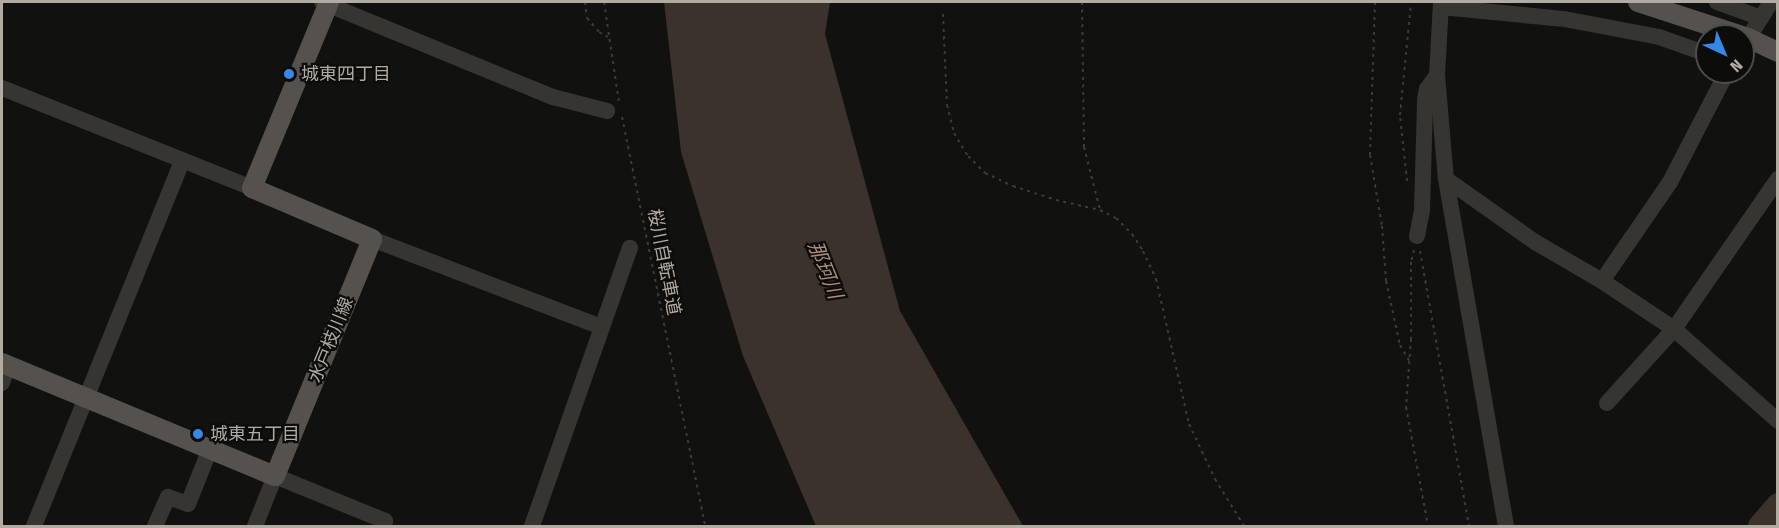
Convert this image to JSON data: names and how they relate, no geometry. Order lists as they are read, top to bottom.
{
  "streets": {
    "main road": ["水戸枝川線"],
    "path": ["桜川自転車道"]
  },
  "water": ["那珂川"],
  "places": ["城東四丁目", "城東五丁目"],
  "north": "bottom right"
}
